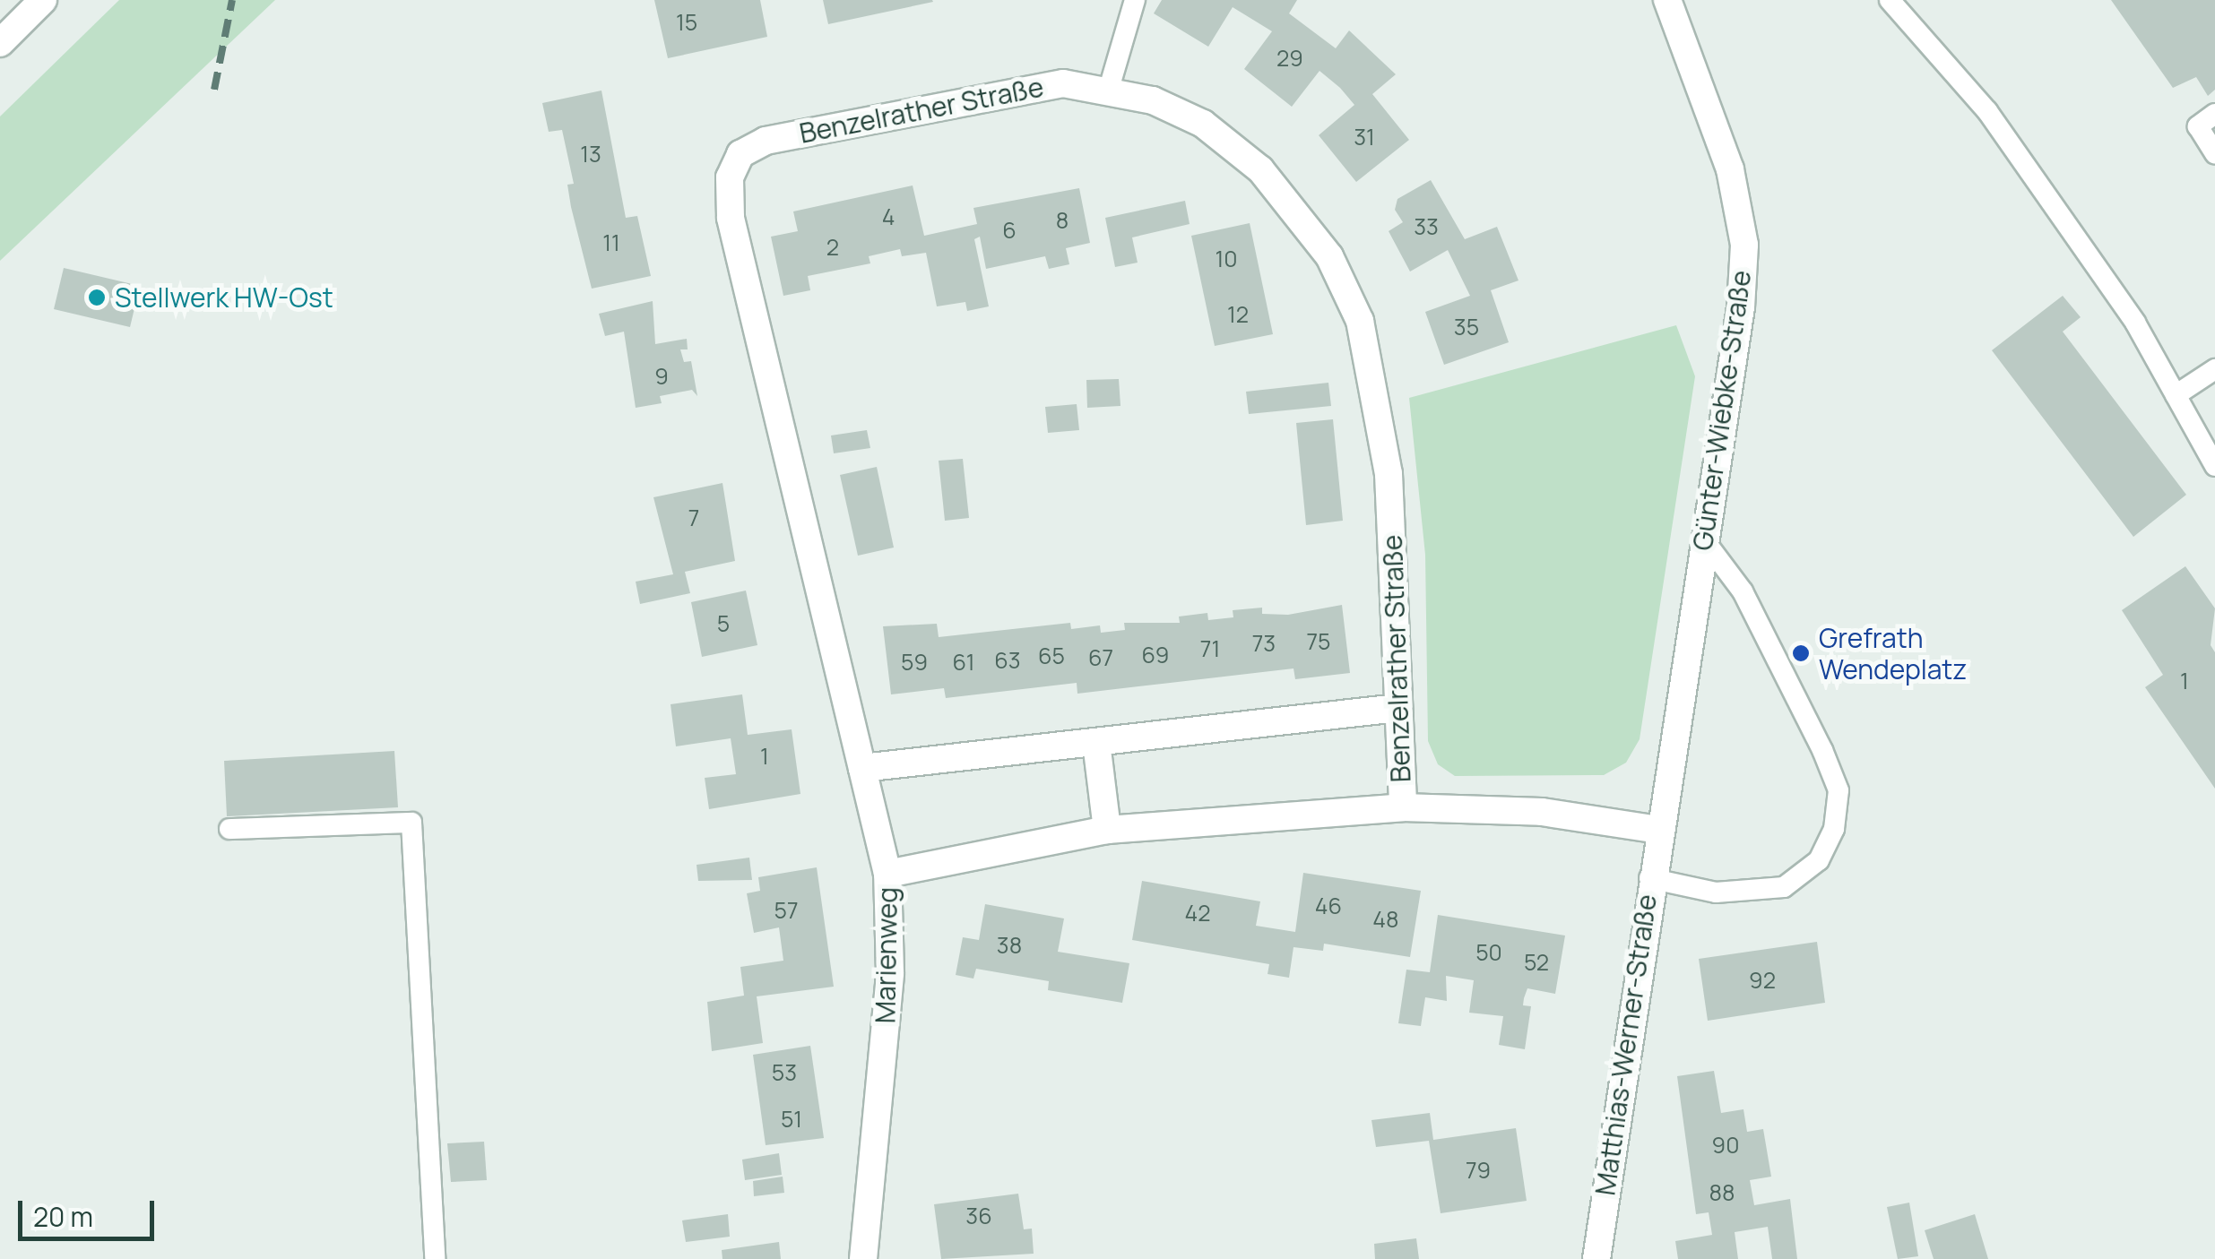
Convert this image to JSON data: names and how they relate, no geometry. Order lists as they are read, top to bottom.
{
  "streets": {
    "street": [
      "Benzelrather Straße",
      "Günter-Wiebke-Straße",
      "Marienweg",
      "Matthias-Werner-Straße"
    ]
  },
  "crossings": [
    ["Benzelrather Straße", "Marienweg"],
    ["Günter-Wiebke-Straße", "Marienweg"],
    ["Günter-Wiebke-Straße", "Matthias-Werner-Straße"],
    ["Marienweg", "Matthias-Werner-Straße"]
  ],
  "places": ["Stellwerk HW-Ost", "Grefrath Wendeplatz"],
  "house_numbers": [
    "15",
    "29",
    "31",
    "13",
    "4",
    "8",
    "33",
    "6",
    "11",
    "2",
    "10",
    "12",
    "35",
    "9",
    "7",
    "5",
    "75",
    "73",
    "71",
    "69",
    "65",
    "67",
    "63",
    "59",
    "61",
    "1",
    "1",
    "46",
    "57",
    "42",
    "48",
    "38",
    "50",
    "52",
    "92",
    "53",
    "51",
    "90",
    "79",
    "88",
    "36"
  ],
  "scale_bar": "20 m"
}
